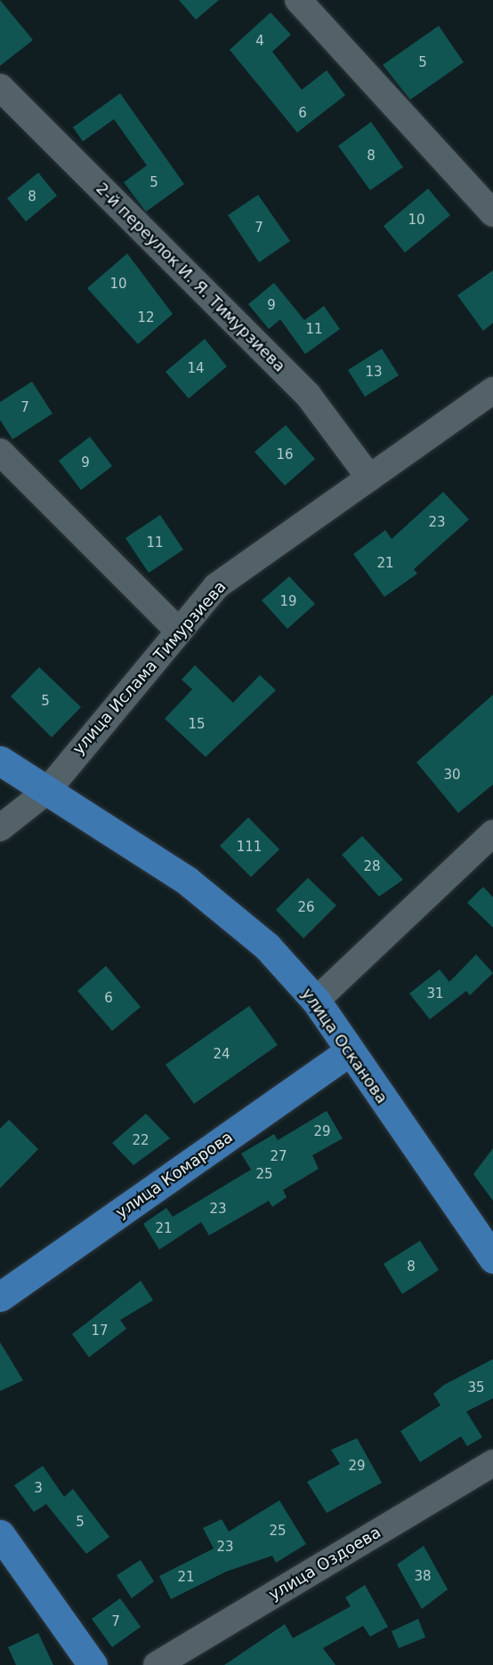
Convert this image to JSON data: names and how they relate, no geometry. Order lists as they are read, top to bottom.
{
  "streets": {
    "main road": ["улица Осканова", "улица Комарова"],
    "street": ["2-й переулок И. Я. Тимурзиева", "улица Ислама Тимурзиева", "улица Оздоева"]
  },
  "crossings": [
    ["2-й переулок И. Я. Тимурзиева", "улица Ислама Тимурзиева"],
    ["улица Ислама Тимурзиева", "улица Осканова"],
    ["улица Осканова", "улица Комарова"]
  ],
  "house_numbers": [
    "4",
    "5",
    "6",
    "8",
    "5",
    "8",
    "10",
    "7",
    "10",
    "9",
    "12",
    "11",
    "14",
    "13",
    "7",
    "16",
    "9",
    "23",
    "11",
    "21",
    "19",
    "5",
    "15",
    "30",
    "111",
    "28",
    "26",
    "31",
    "6",
    "24",
    "29",
    "22",
    "27",
    "25",
    "23",
    "21",
    "8",
    "17",
    "35",
    "29",
    "3",
    "5",
    "25",
    "23",
    "38",
    "21",
    "7"
  ]
}
